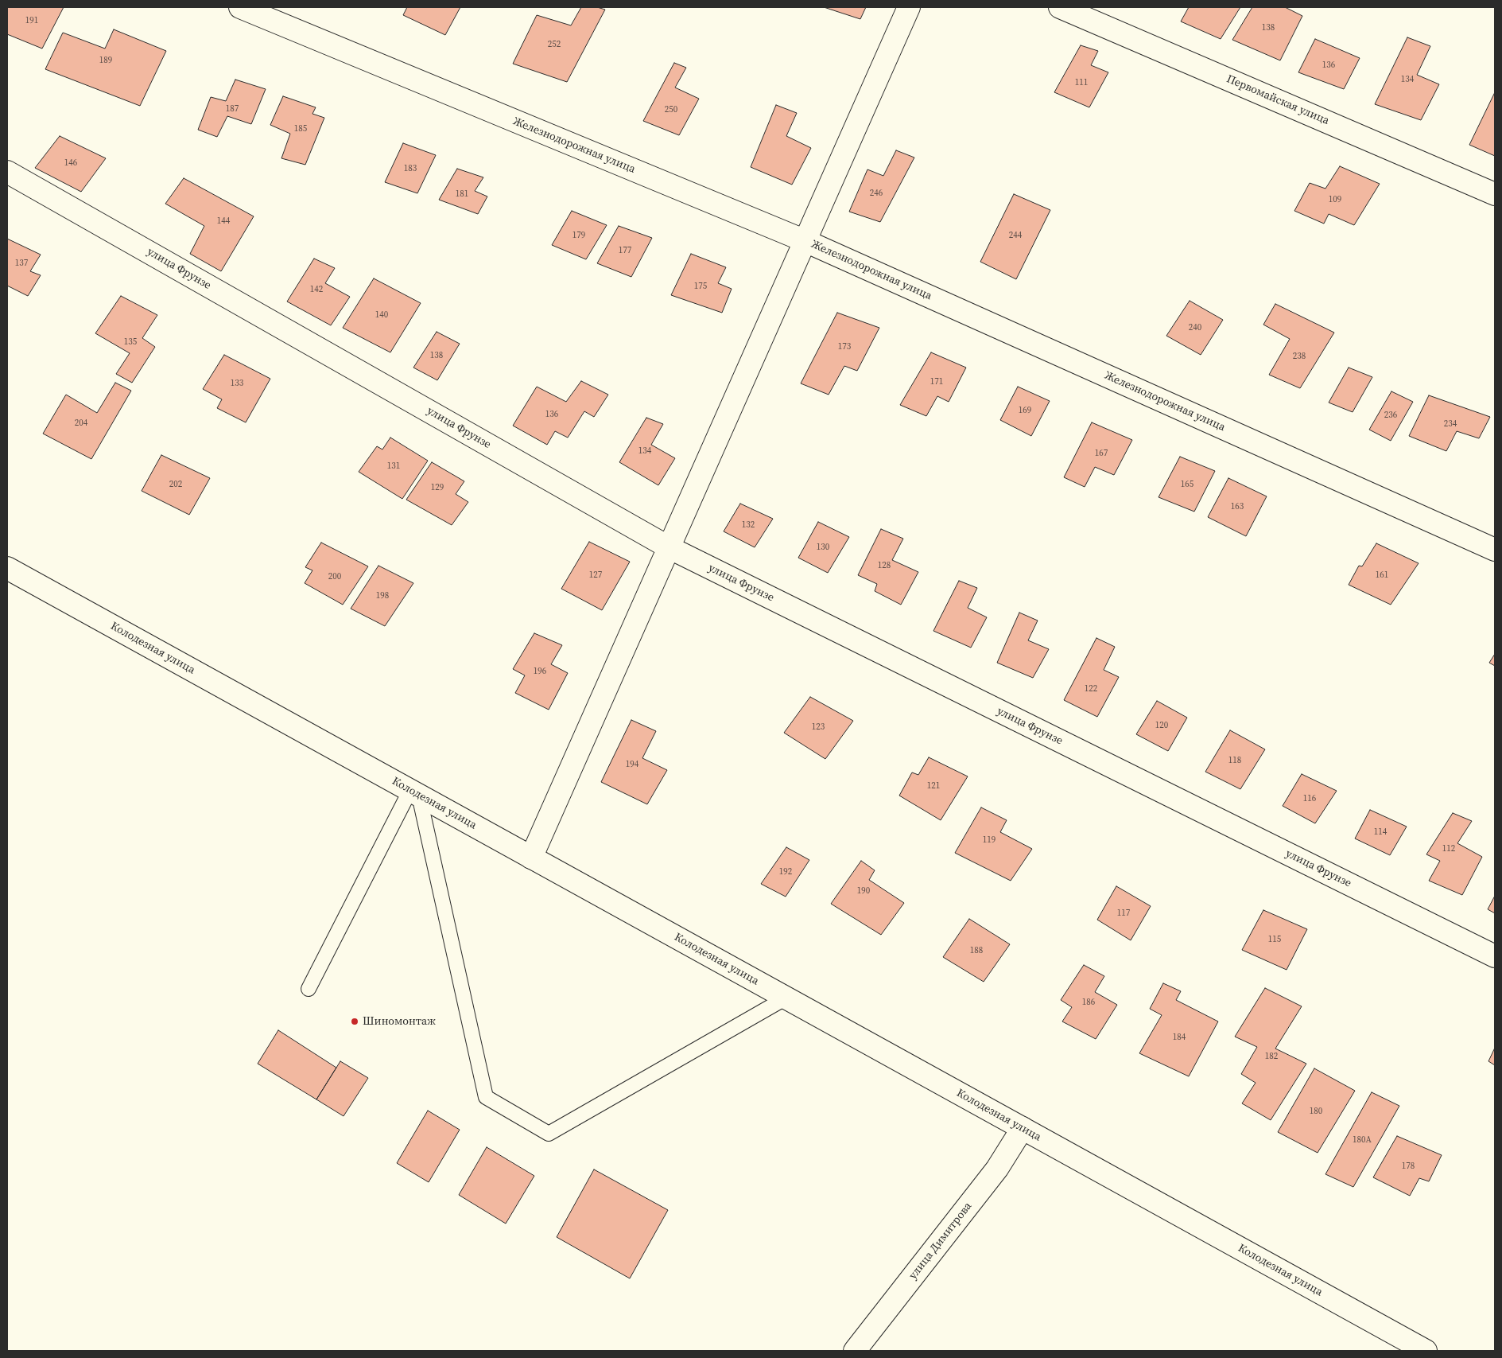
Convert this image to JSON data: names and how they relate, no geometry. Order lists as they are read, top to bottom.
{
  "streets": {
    "street": [
      "Первомайская улица",
      "Железнодорожная улица",
      "улица Фрунзе",
      "Колодезная улица",
      "улица Димитрова"
    ]
  },
  "crossings": [
    ["Колодезная улица", "улица Димитрова"]
  ],
  "places": ["Шиномонтаж"],
  "house_numbers": [
    "191",
    "138",
    "252",
    "189",
    "136",
    "134",
    "111",
    "187",
    "250",
    "185",
    "146",
    "183",
    "246",
    "181",
    "109",
    "144",
    "179",
    "244",
    "177",
    "137",
    "175",
    "142",
    "140",
    "240",
    "135",
    "173",
    "138",
    "238",
    "171",
    "133",
    "169",
    "136",
    "236",
    "204",
    "234",
    "134",
    "167",
    "131",
    "202",
    "165",
    "129",
    "163",
    "132",
    "130",
    "128",
    "127",
    "161",
    "200",
    "198",
    "196",
    "122",
    "120",
    "123",
    "118",
    "194",
    "121",
    "116",
    "114",
    "119",
    "112",
    "192",
    "190",
    "117",
    "115",
    "188",
    "186",
    "184",
    "182",
    "180",
    "180А",
    "178"
  ]
}
